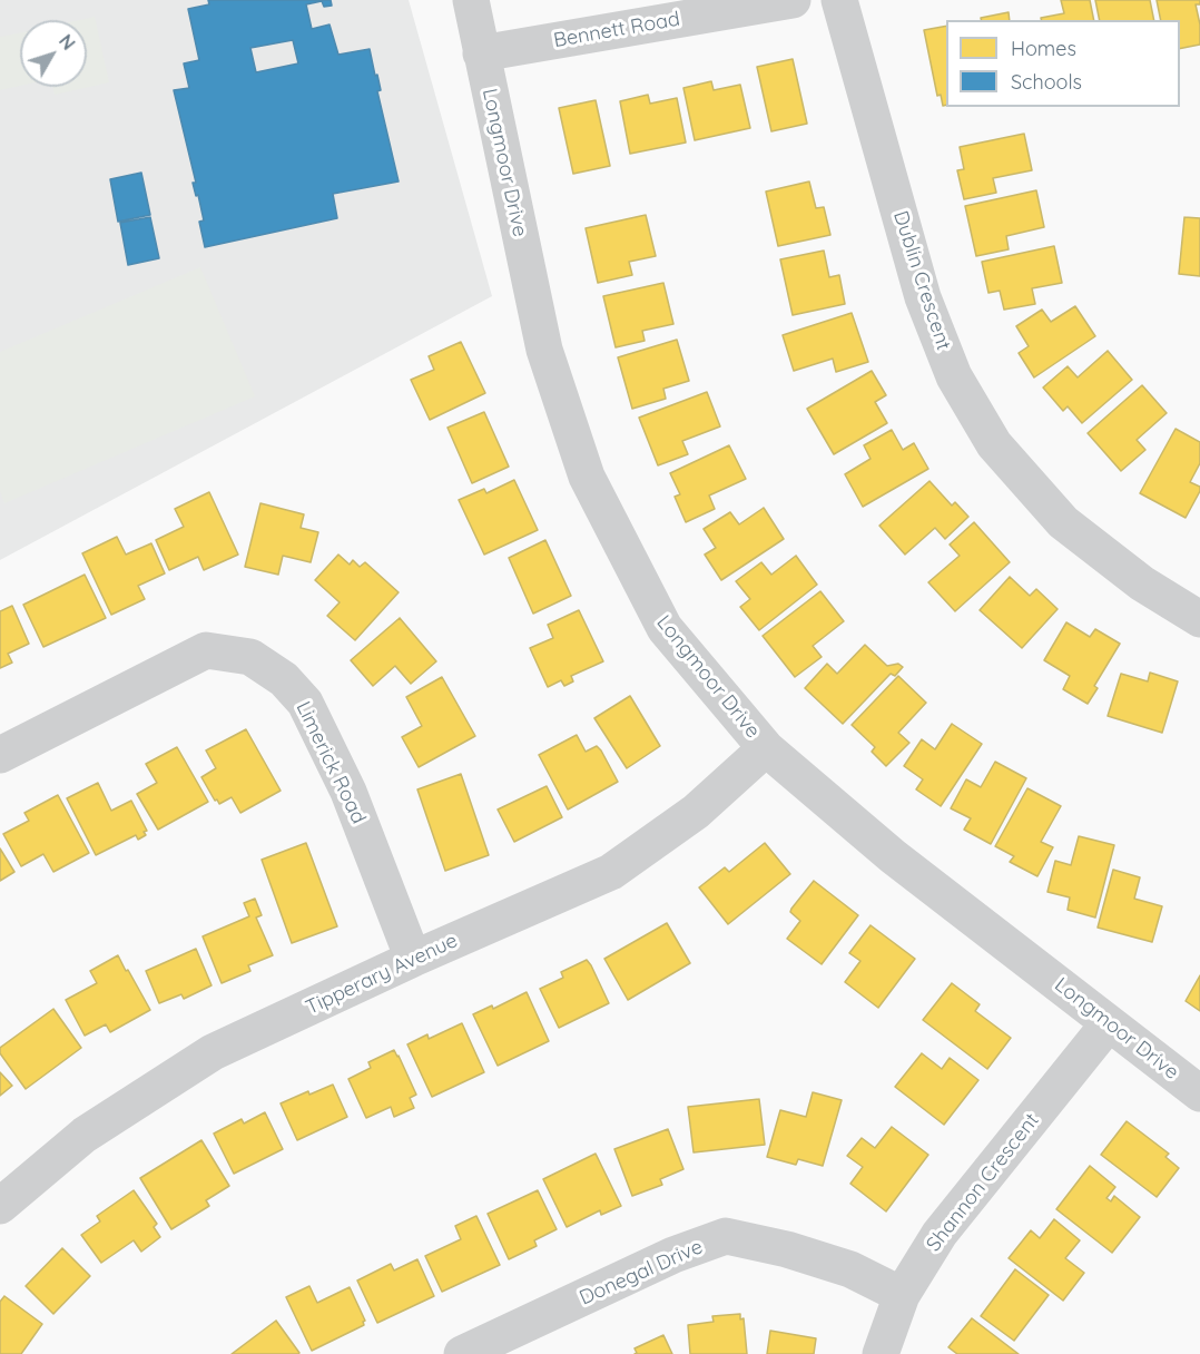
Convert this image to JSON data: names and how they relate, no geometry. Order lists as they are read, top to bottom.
{
  "streets": {
    "street": [
      "Bennett Road",
      "Longmoor Drive",
      "Dublin Crescent",
      "Limerick Road",
      "Tipperary Avenue",
      "Shannon Crescent",
      "Donegal Drive"
    ]
  },
  "crossings": [
    ["Bennett Road", "Longmoor Drive"],
    ["Longmoor Drive", "Tipperary Avenue"],
    ["Longmoor Drive", "Shannon Crescent"],
    ["Limerick Road", "Tipperary Avenue"],
    ["Shannon Crescent", "Donegal Drive"]
  ],
  "legend": ["Homes", "Schools"],
  "north": "top right"
}
